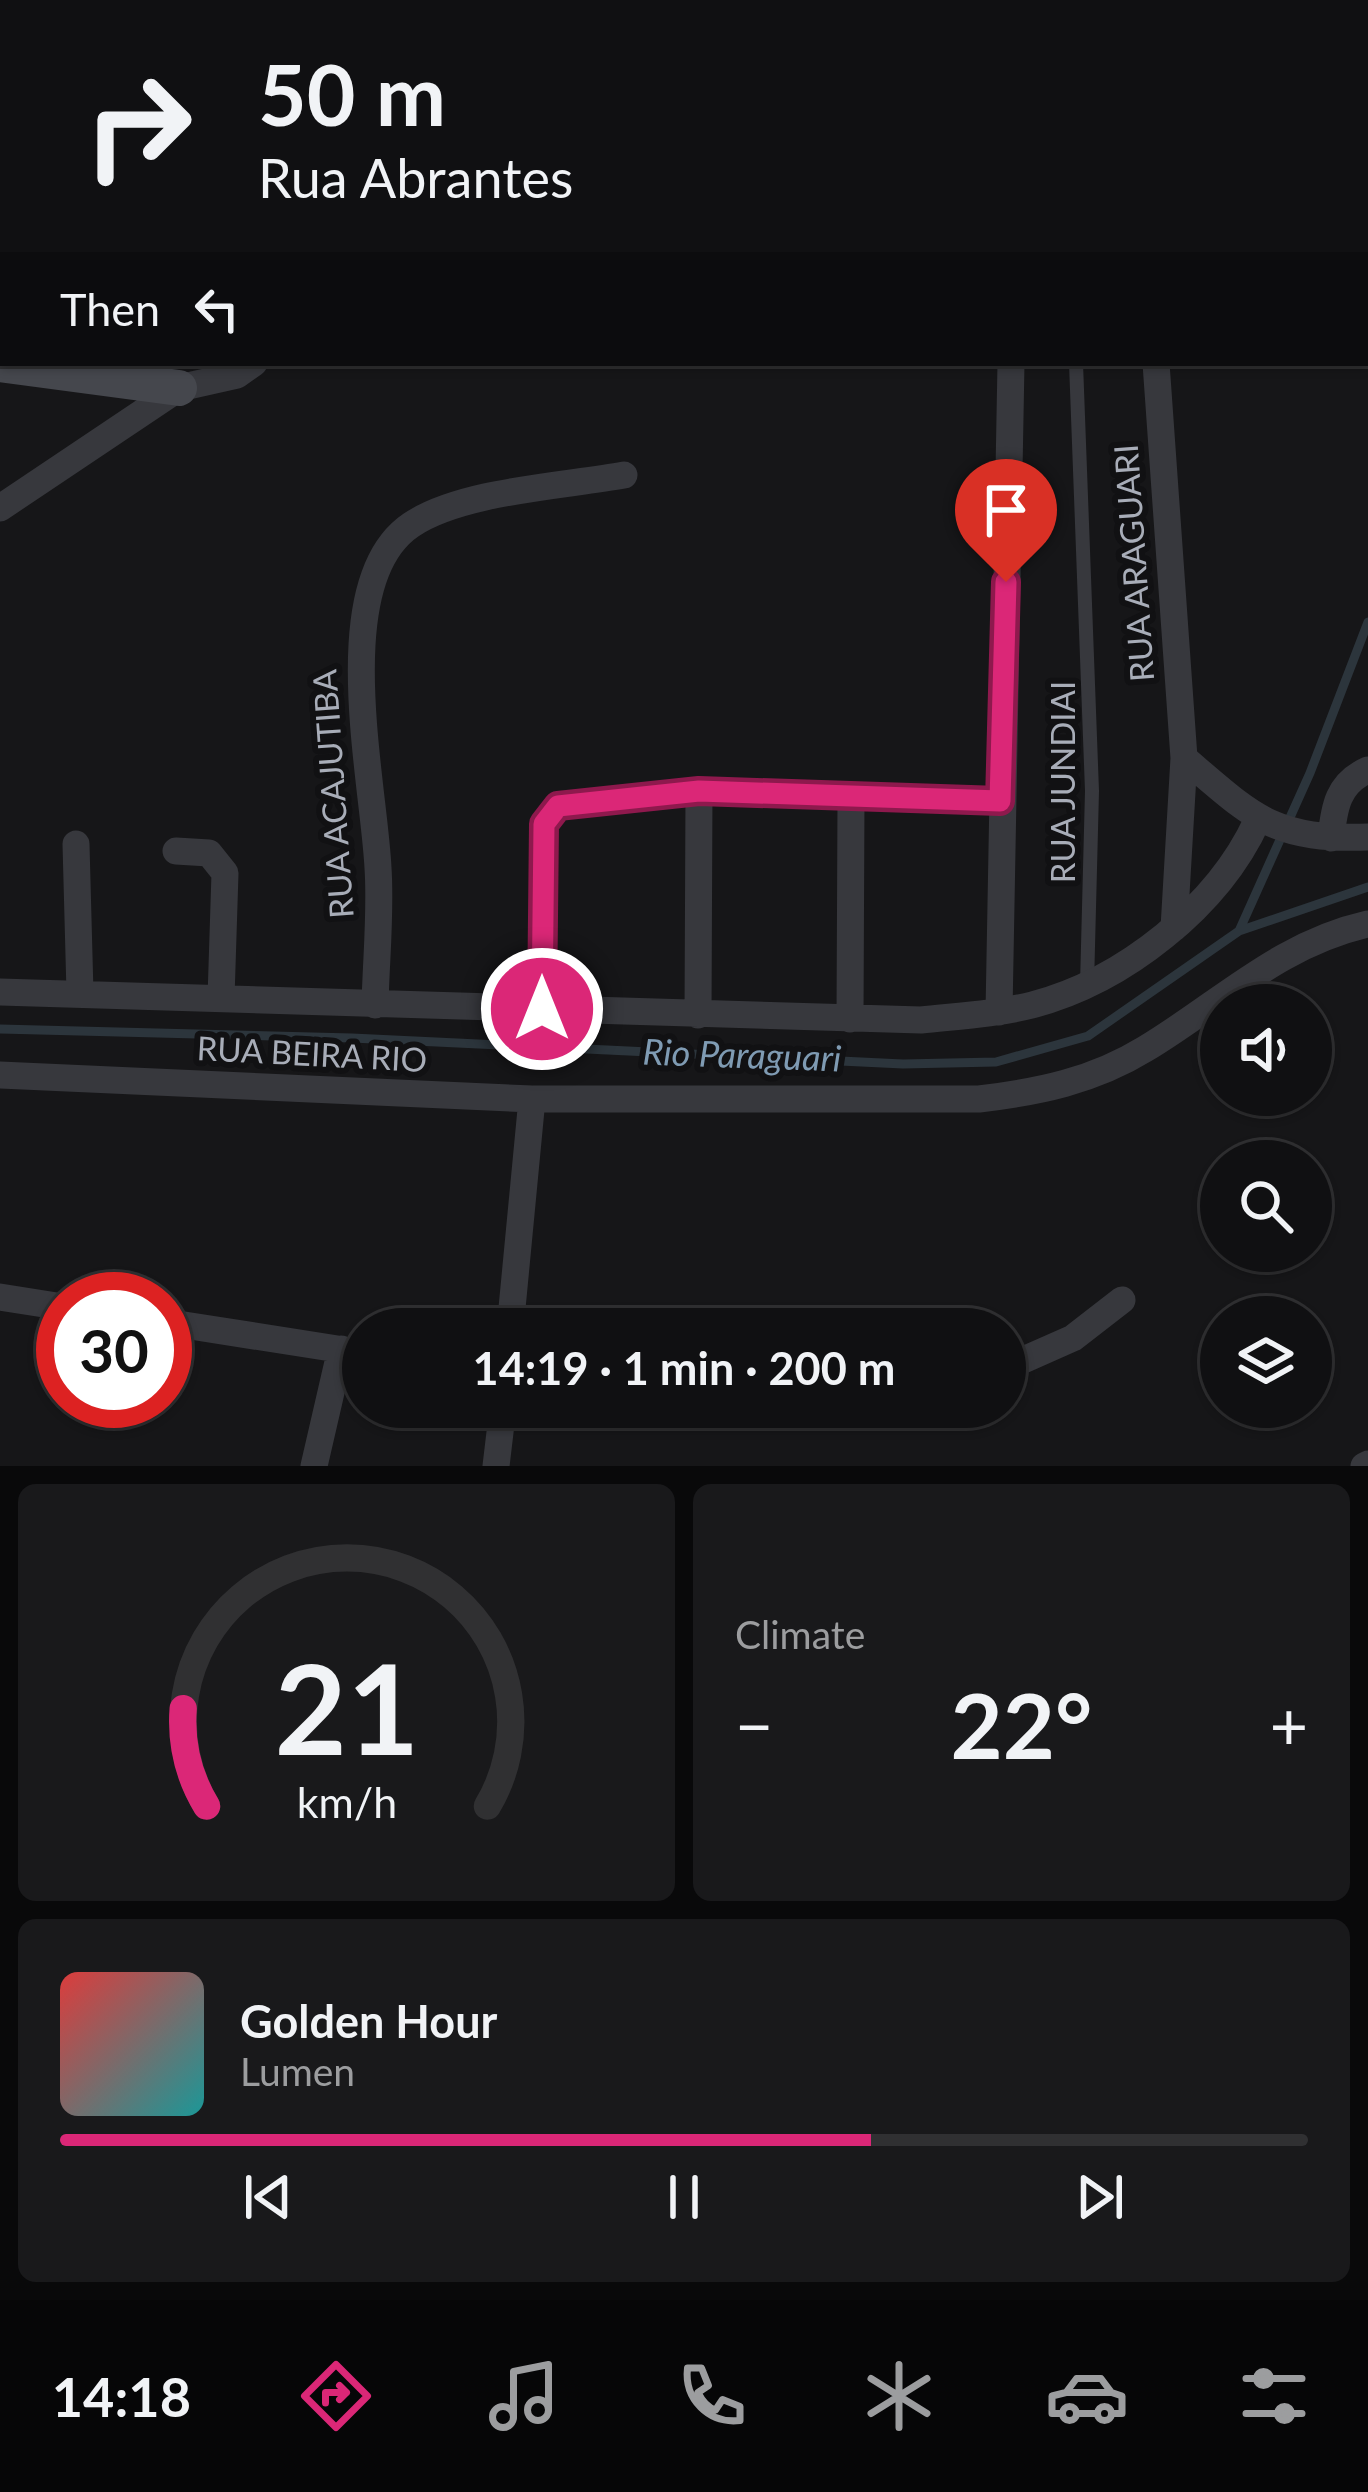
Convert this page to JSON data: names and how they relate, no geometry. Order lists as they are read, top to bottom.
{
  "streets": {
    "street": ["RUA ARAGUARI", "RUA ACAJUTIBA", "RUA BEIRA RIO"],
    "lane": ["RUA JUNDIAI"]
  },
  "crossings": [
    ["RUA ARAGUARI", "RUA BEIRA RIO"],
    ["RUA JUNDIAI", "RUA BEIRA RIO"],
    ["RUA ACAJUTIBA", "RUA BEIRA RIO"]
  ],
  "water": ["Rio Paraguari"],
  "page": {
    "turn": ["50 m", "Rua Abrantes"],
    "then": "Then",
    "limit": "30",
    "trip": "14:19 · 1 min · 200 m",
    "tile": "Climate",
    "heat": ["−", "22°", "+"],
    "song": ["Golden Hour", "Lumen"],
    "tabs": "14:18",
    "gauge": ["21", "km/h"]
  }
}
